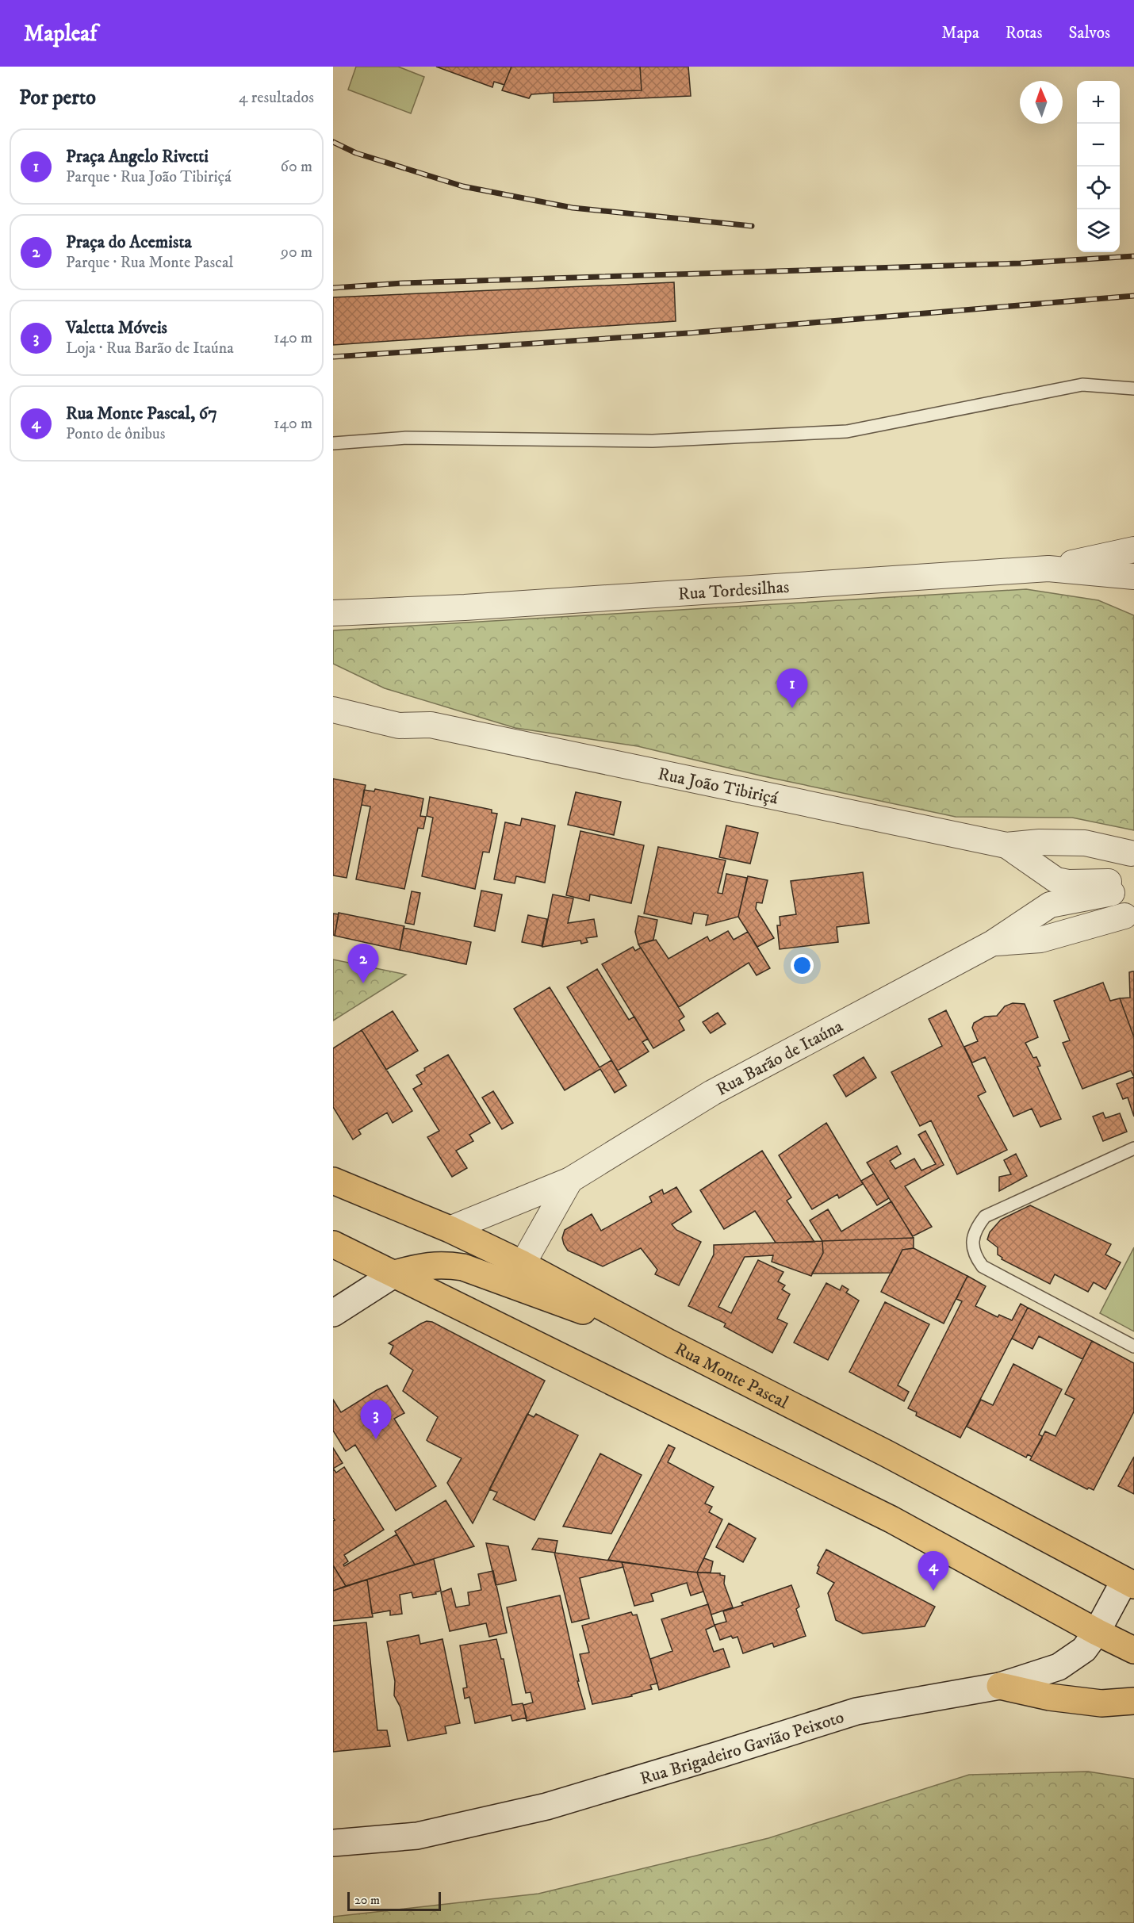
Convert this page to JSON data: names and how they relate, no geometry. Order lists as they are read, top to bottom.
{
  "streets": {
    "main road": ["Rua Monte Pascal", "Rua Brigadeiro Gavião Peixoto"],
    "street": ["Rua Tordesilhas", "Rua João Tibiriçá", "Rua Barão de Itaúna"]
  },
  "crossings": [
    ["Rua João Tibiriçá", "Rua Barão de Itaúna"],
    ["Rua Barão de Itaúna", "Rua Monte Pascal"],
    ["Rua Monte Pascal", "Rua Brigadeiro Gavião Peixoto"]
  ],
  "scale_bar": "20 m",
  "north": "top",
  "page": {
    "header": "Mapleaf",
    "nav": ["Mapa", "Rotas", "Salvos"],
    "heading": ["Por perto", "4 resultados"],
    "map_buttons": ["+", "−"],
    "list": [
      {
        "mark": "1",
        "name": "Praça Angelo Rivetti",
        "note": "Parque · Rua João Tibiriçá",
        "value": "60 m"
      },
      {
        "mark": "2",
        "name": "Praça do Acemista",
        "note": "Parque · Rua Monte Pascal",
        "value": "90 m"
      },
      {
        "mark": "3",
        "name": "Valetta Móveis",
        "note": "Loja · Rua Barão de Itaúna",
        "value": "140 m"
      },
      {
        "mark": "4",
        "name": "Rua Monte Pascal, 67",
        "note": "Ponto de ônibus",
        "value": "140 m"
      }
    ],
    "pins": [
      "1",
      "2",
      "3",
      "4"
    ],
    "scale": "20 m"
  }
}
